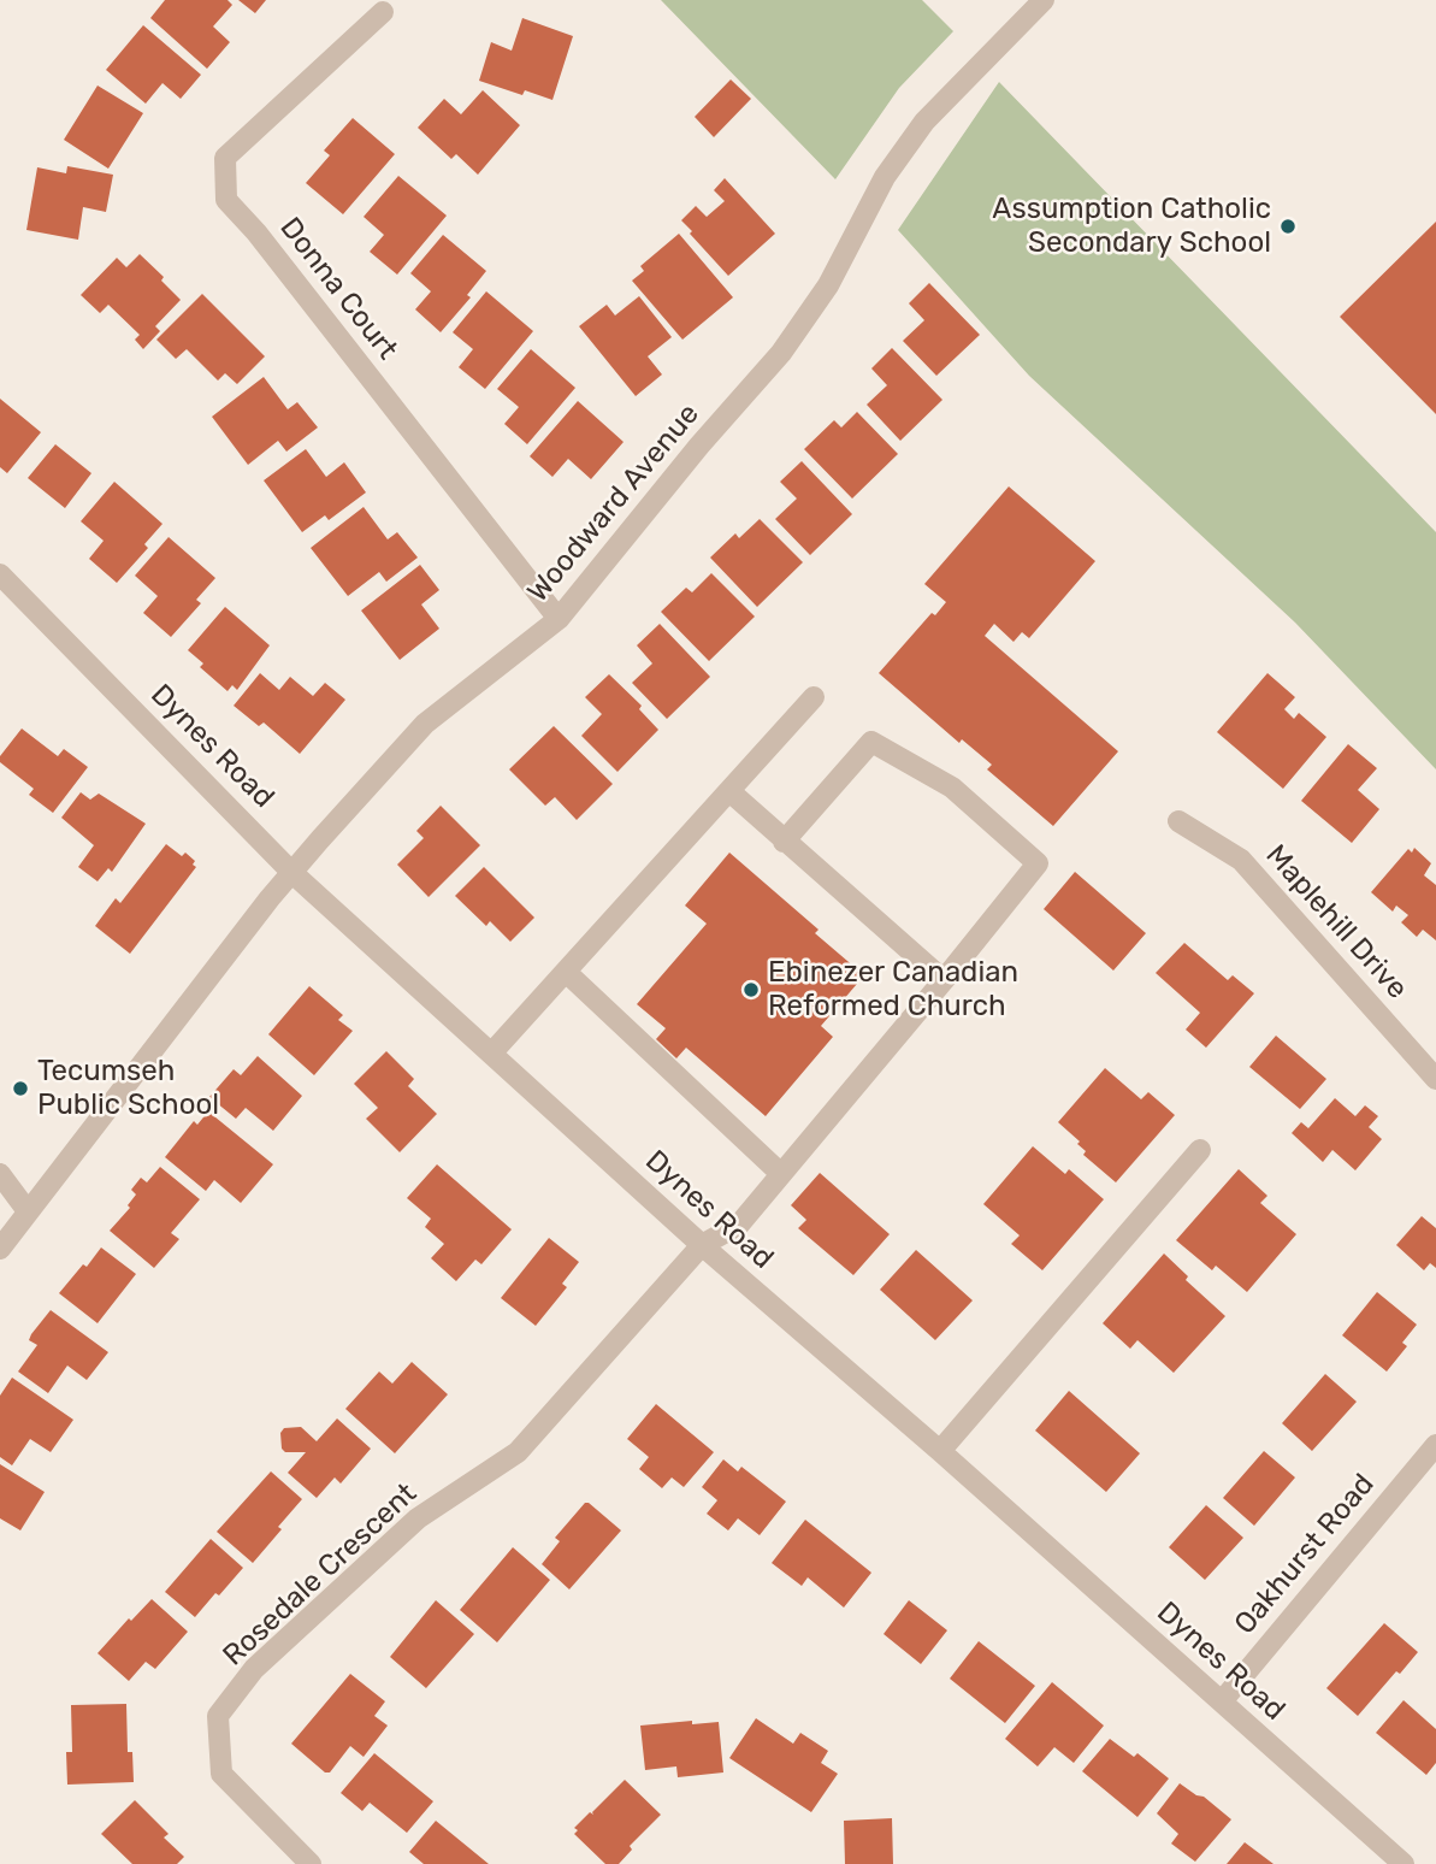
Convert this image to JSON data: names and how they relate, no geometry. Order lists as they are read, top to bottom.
{
  "streets": {
    "street": [
      "Donna Court",
      "Woodward Avenue",
      "Dynes Road",
      "Maplehill Drive",
      "Oakhurst Road",
      "Rosedale Crescent"
    ]
  },
  "crossings": [
    ["Donna Court", "Woodward Avenue"],
    ["Woodward Avenue", "Dynes Road"],
    ["Dynes Road", "Oakhurst Road"],
    ["Dynes Road", "Rosedale Crescent"]
  ],
  "places": ["Assumption Catholic Secondary School", "Ebinezer Canadian Reformed Church", "Tecumseh Public School"]
}
